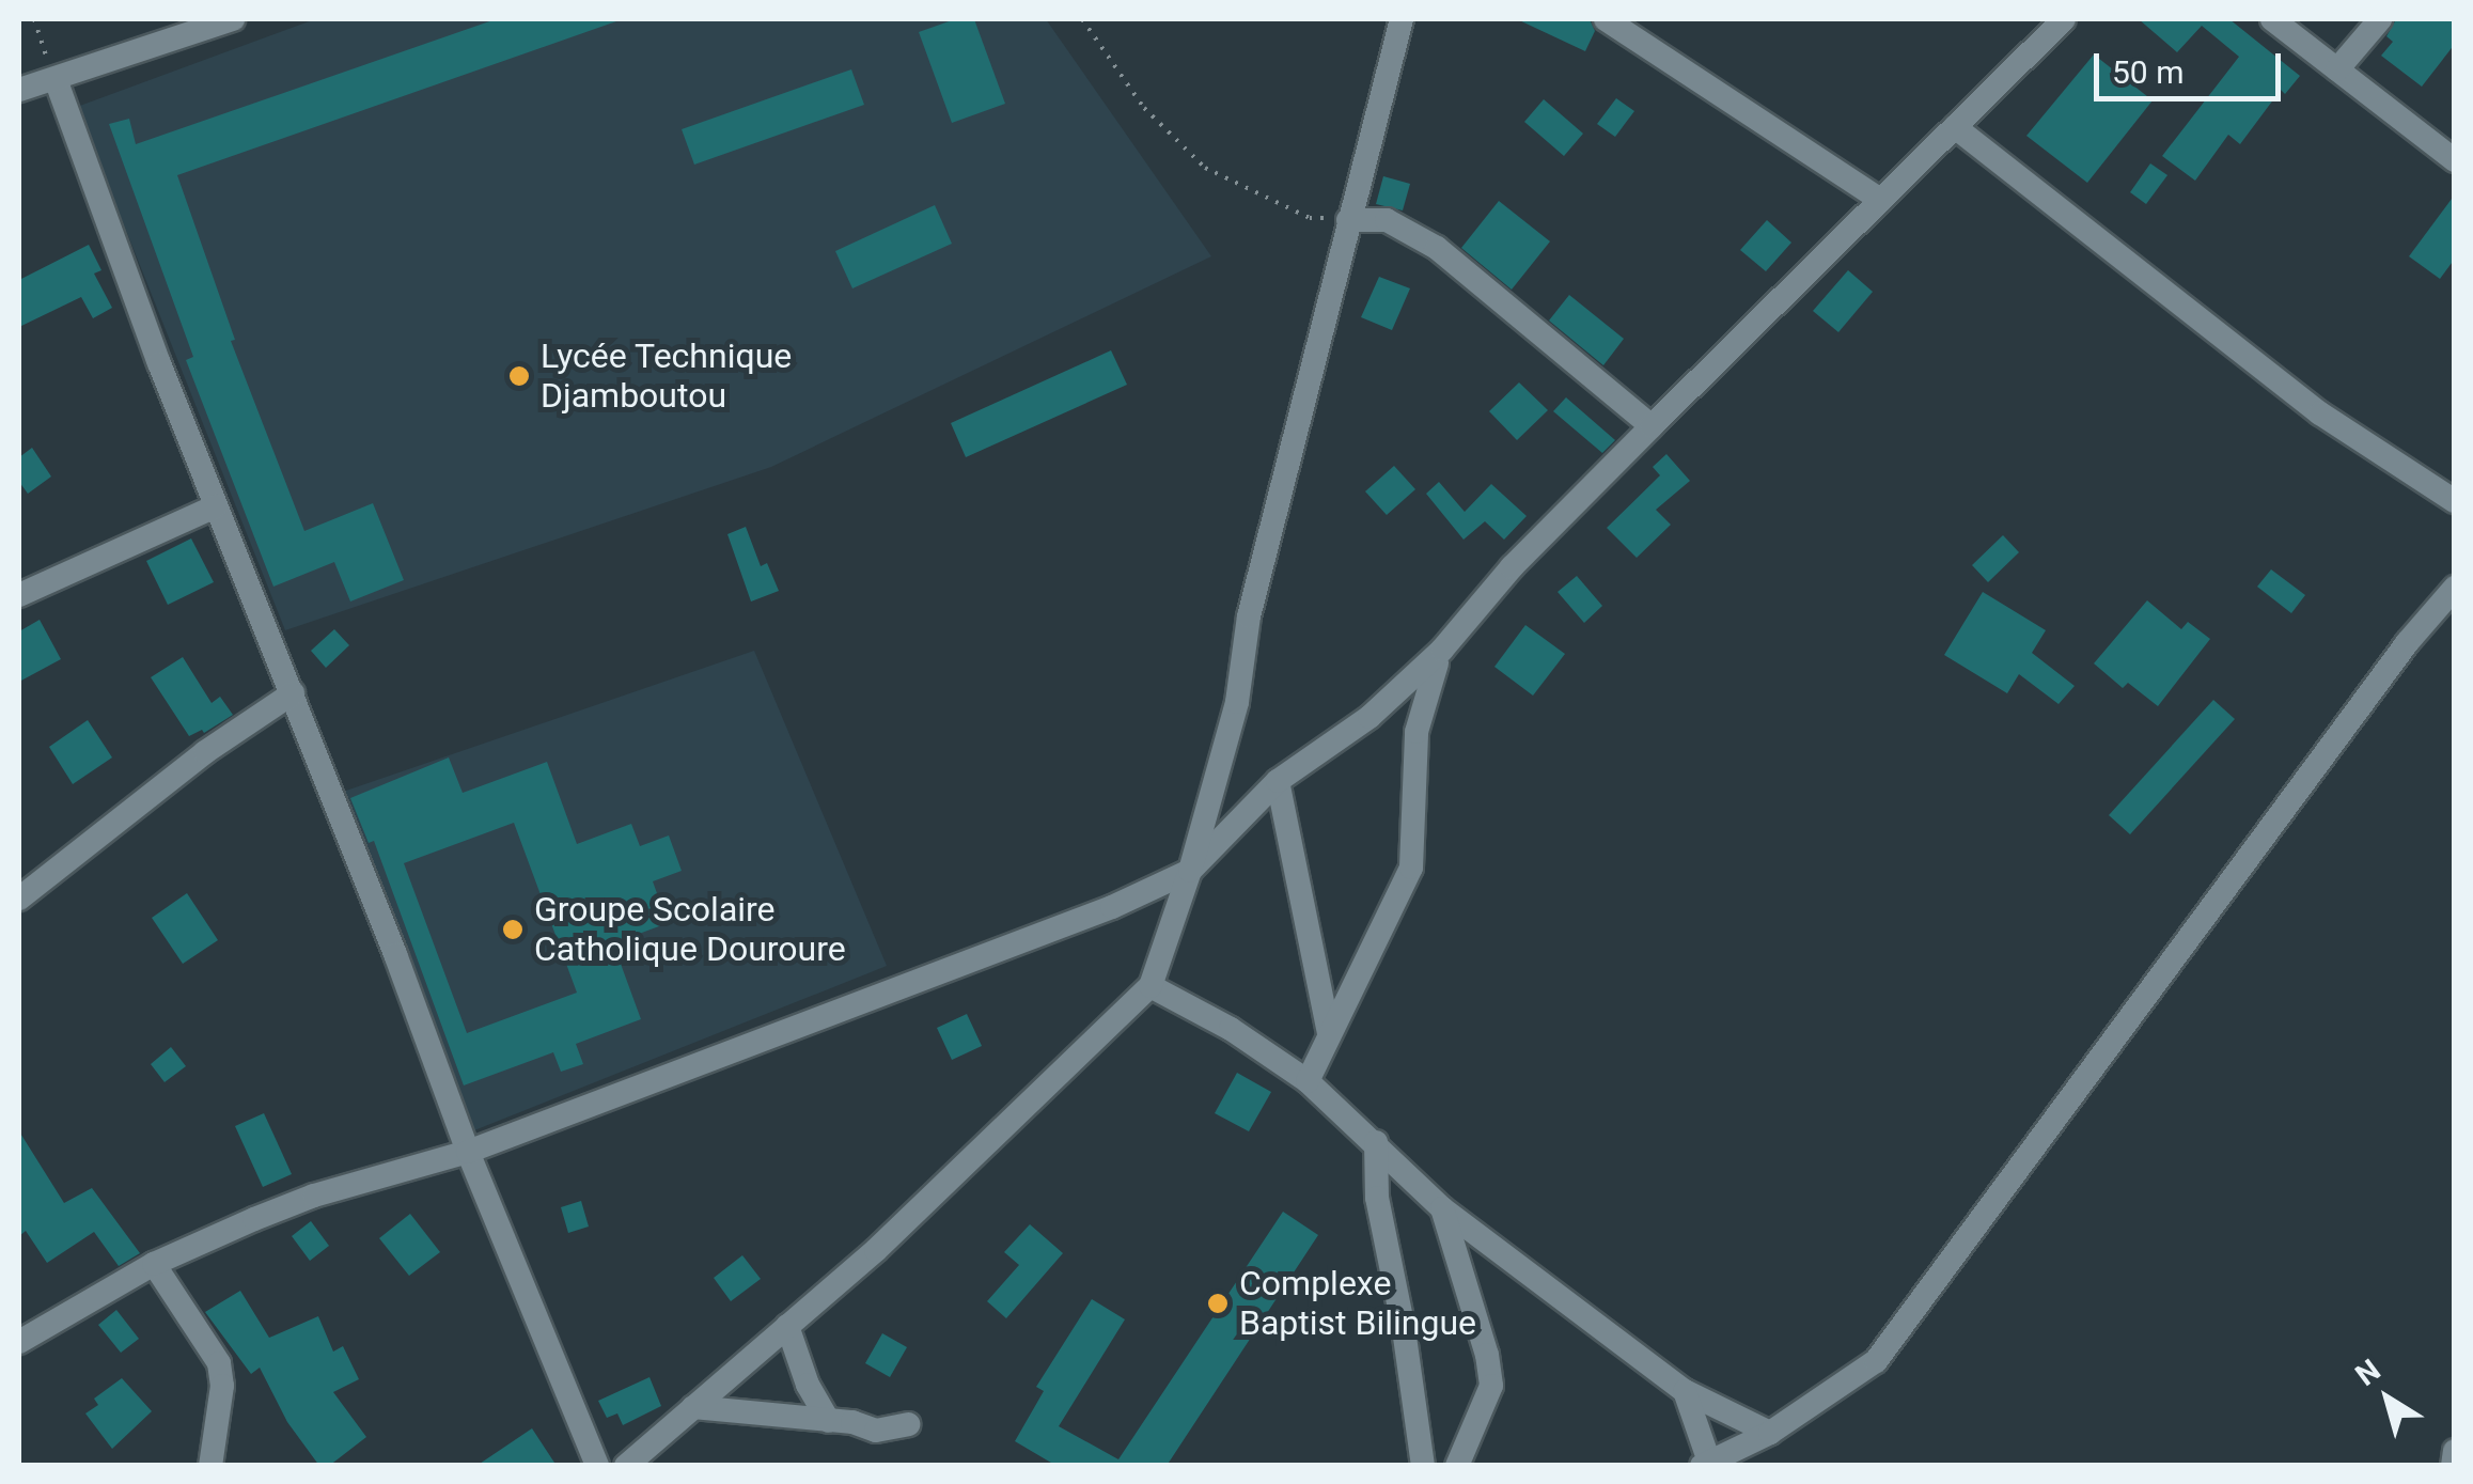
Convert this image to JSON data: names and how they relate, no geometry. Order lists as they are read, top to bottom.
{
  "places": ["Lycée Technique Djamboutou", "Groupe Scolaire Catholique Douroure", "Complexe Baptist Bilingue"],
  "scale_bar": "50 m",
  "north": "top left"
}
